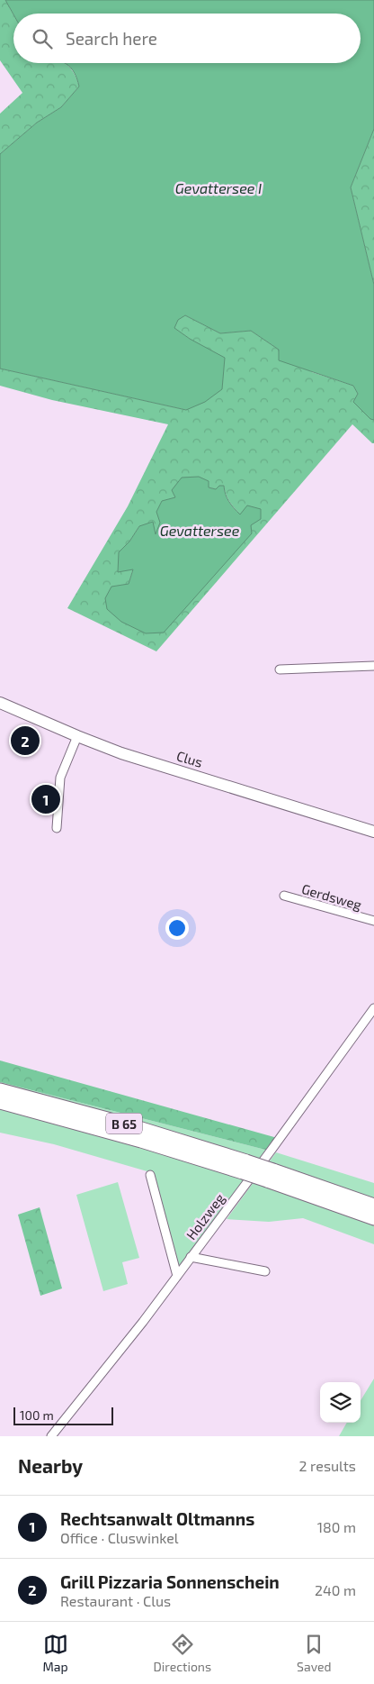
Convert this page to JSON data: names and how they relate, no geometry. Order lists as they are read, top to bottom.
{
  "streets": {
    "highway": ["B 65"],
    "main road": ["Clus"],
    "street": ["Gerdsweg", "Holzweg"]
  },
  "water": ["Gevattersee I", "Gevattersee"],
  "scale_bar": "100 m",
  "page": {
    "search": "Search here",
    "pins": ["2", "1"],
    "scale": "100 m",
    "heading": ["Nearby", "2 results"],
    "list": [
      {
        "mark": "1",
        "name": "Rechtsanwalt Oltmanns",
        "note": "Office · Cluswinkel",
        "value": "180 m"
      },
      {
        "mark": "2",
        "name": "Grill Pizzaria Sonnenschein",
        "note": "Restaurant · Clus",
        "value": "240 m"
      }
    ],
    "nav": ["Map", "Directions", "Saved"]
  }
}
